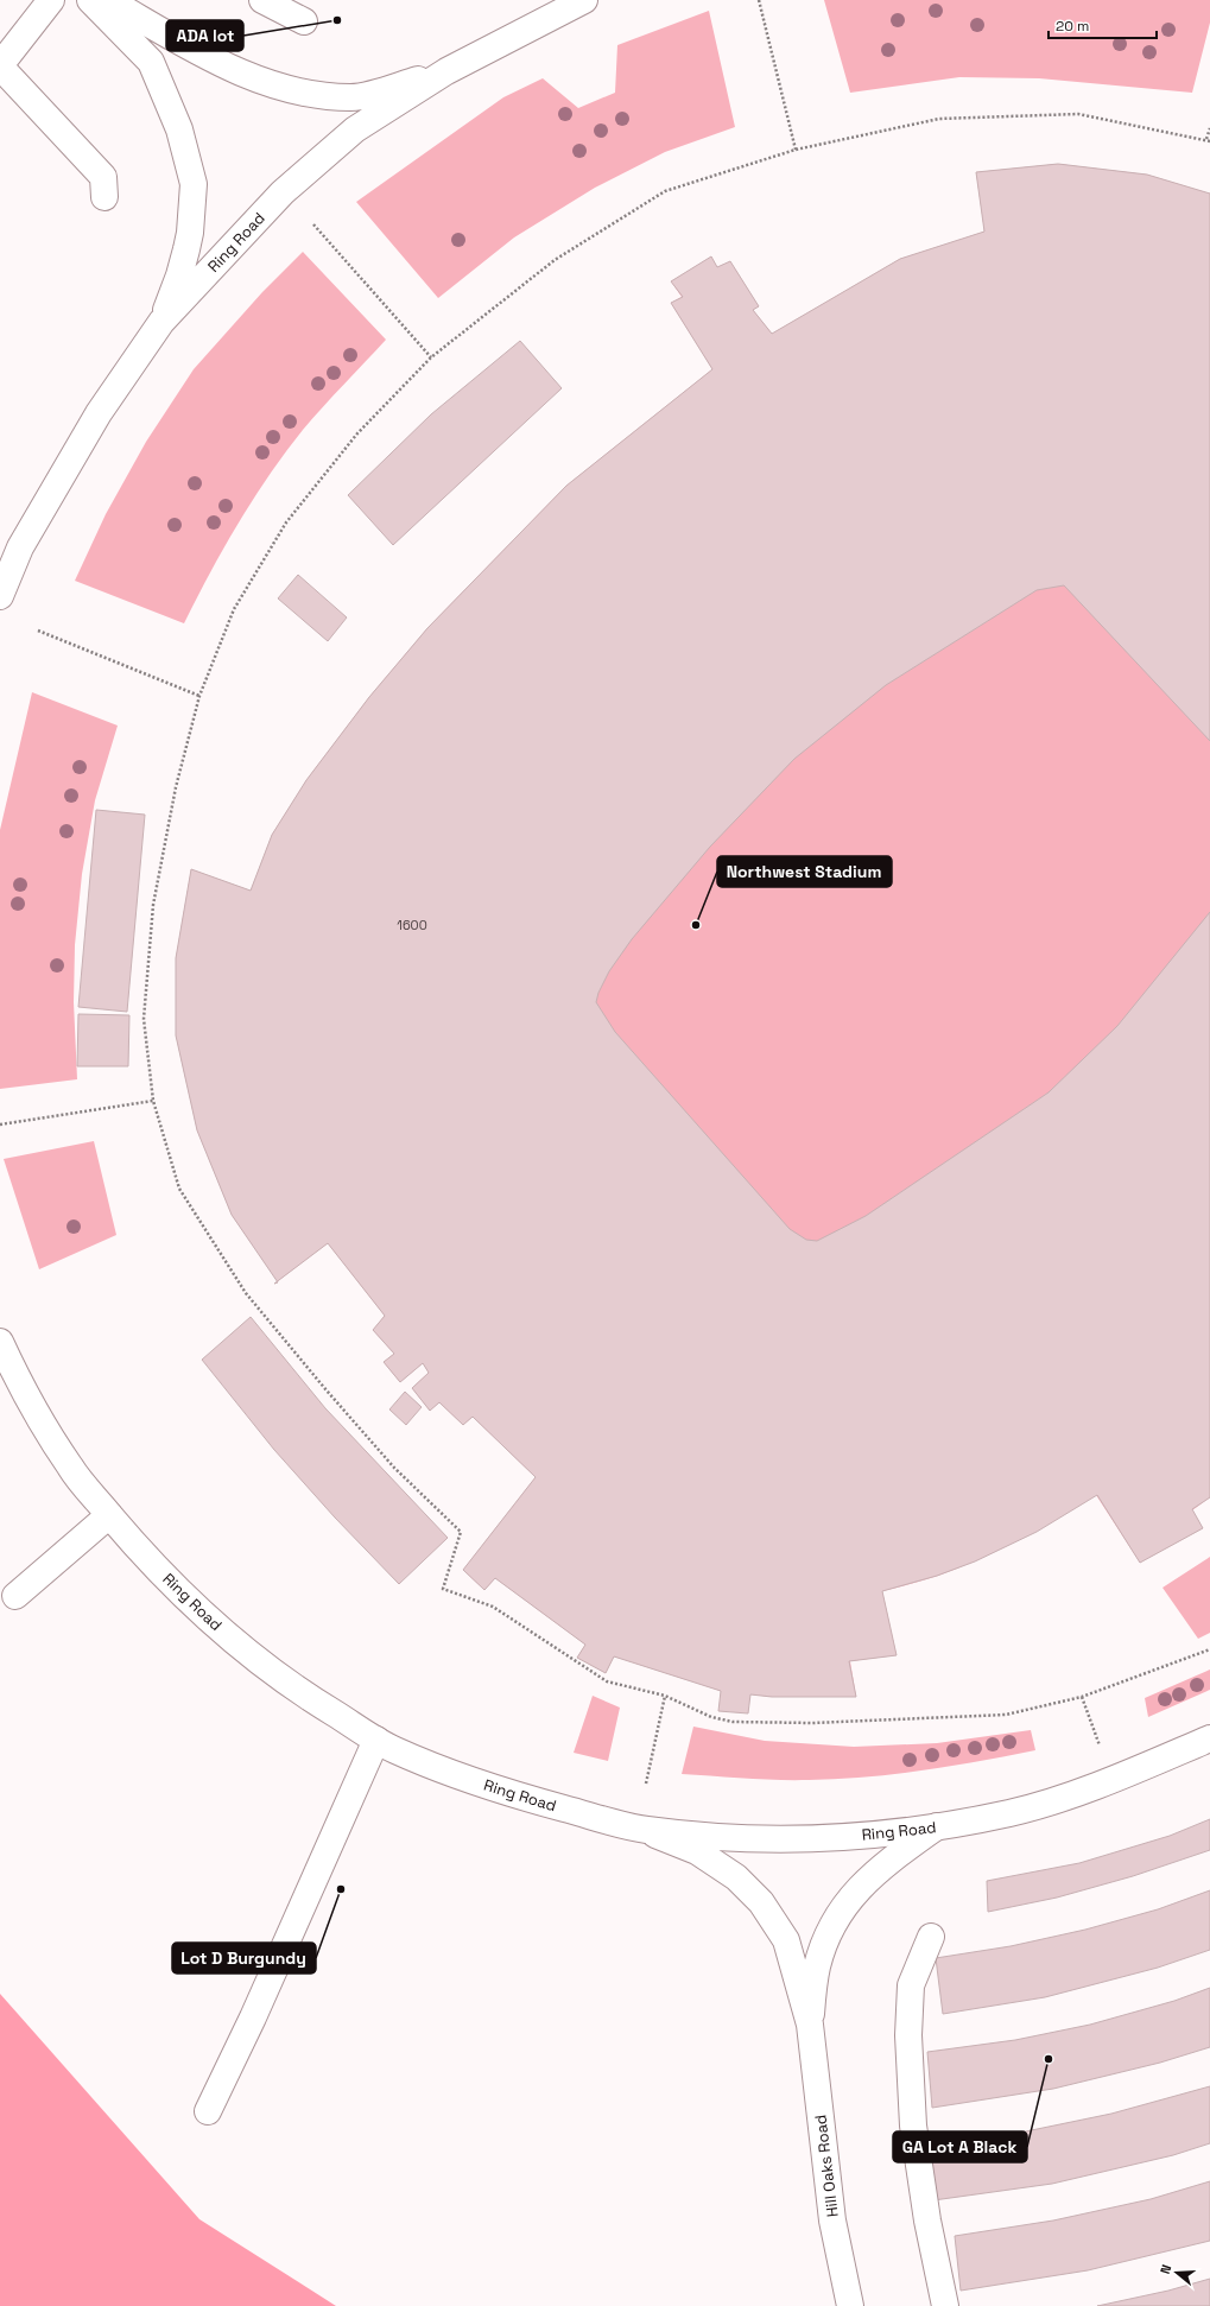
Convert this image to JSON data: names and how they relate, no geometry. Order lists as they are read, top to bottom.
{
  "streets": {
    "main road": ["Ring Road", "Hill Oaks Road"]
  },
  "crossings": [
    ["Ring Road", "Hill Oaks Road"]
  ],
  "places": [
    "ADA lot",
    "Northwest Stadium",
    "Lot D Burgundy",
    "GA Lot A Black"
  ],
  "house_numbers": ["1600"],
  "scale_bar": "20 m",
  "north": "left"
}
